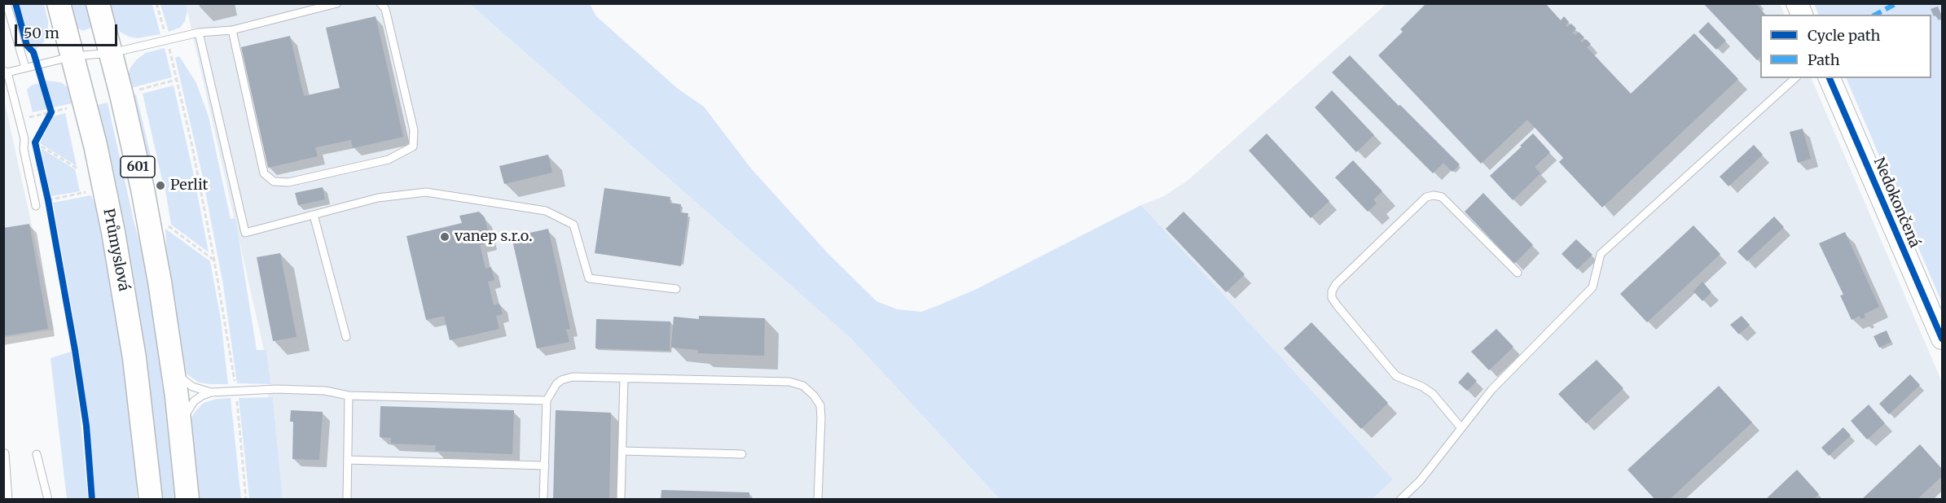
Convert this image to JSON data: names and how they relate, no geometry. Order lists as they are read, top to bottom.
{
  "streets": {
    "main road": ["601", "Průmyslová"],
    "street": ["Nedokončená"]
  },
  "places": ["Perlit", "vanep s.r.o."],
  "legend": ["Cycle path", "Path"],
  "scale_bar": "50 m"
}
